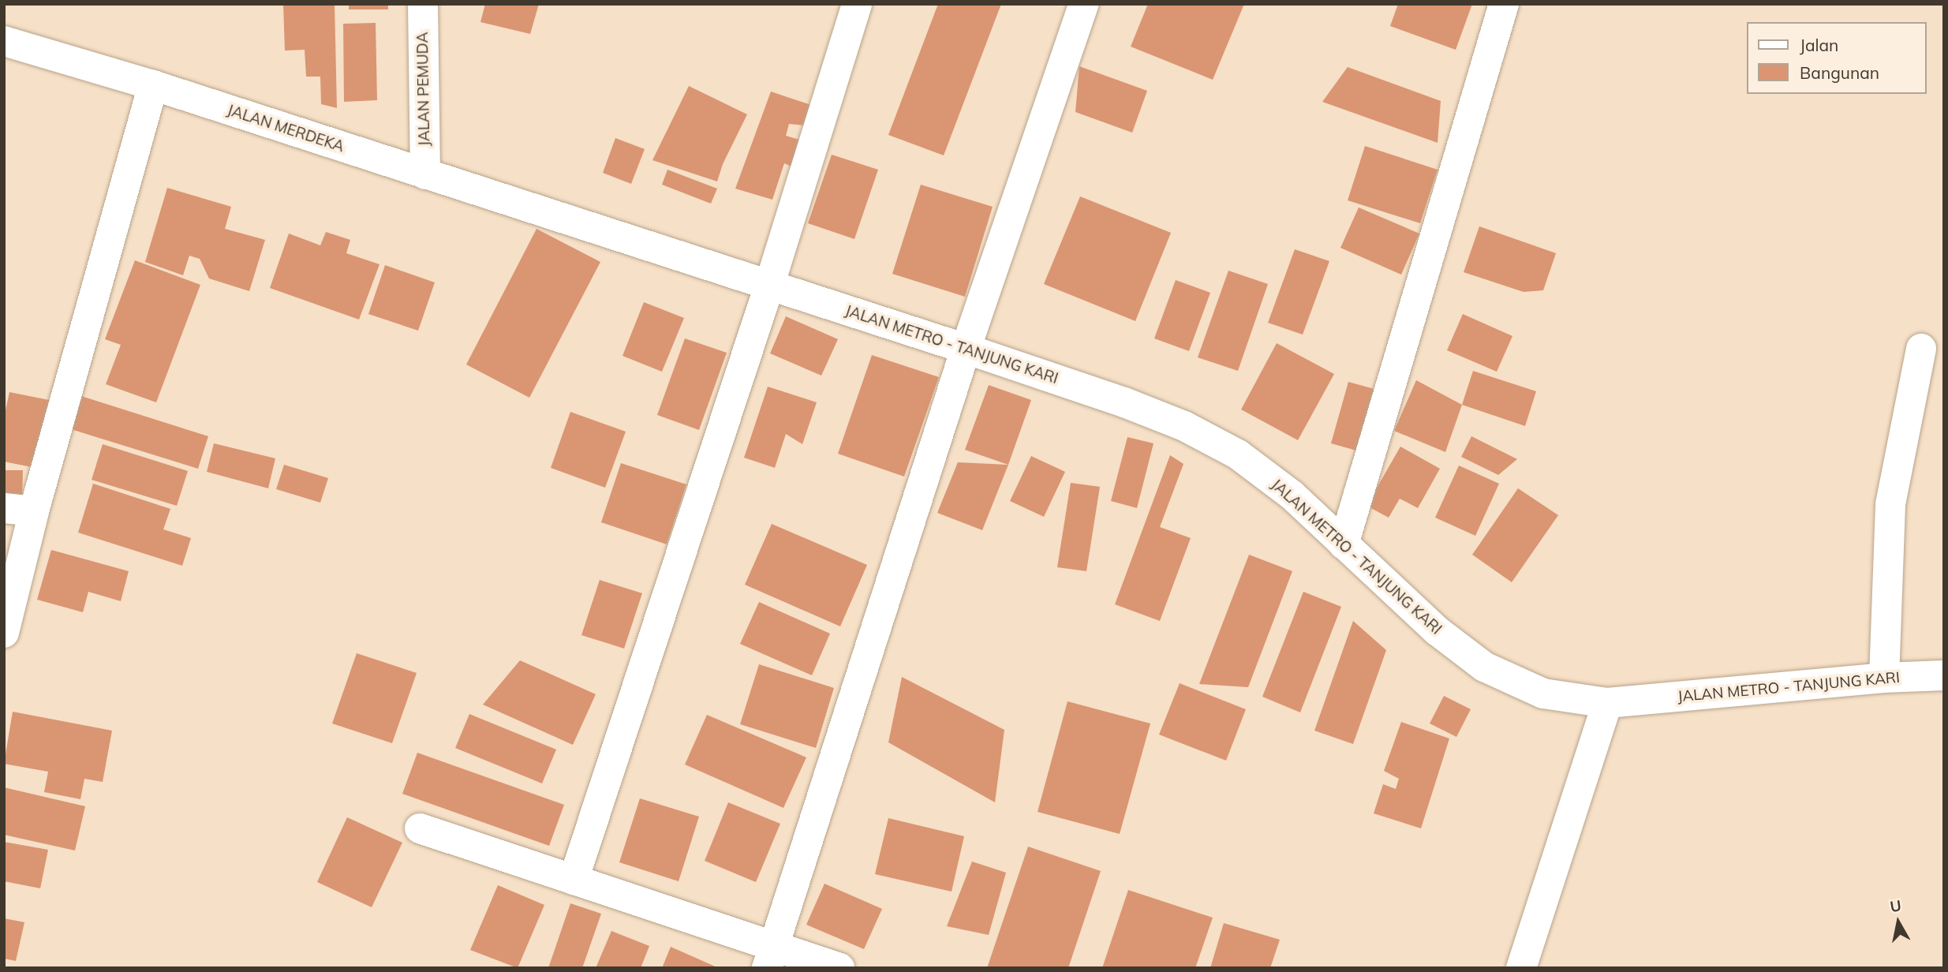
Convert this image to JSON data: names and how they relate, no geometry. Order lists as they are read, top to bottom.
{
  "streets": {
    "street": ["JALAN PEMUDA", "JALAN MERDEKA", "JALAN METRO - TANJUNG KARI"]
  },
  "crossings": [
    ["JALAN PEMUDA", "JALAN MERDEKA"],
    ["JALAN MERDEKA", "JALAN METRO - TANJUNG KARI"]
  ],
  "legend": ["Jalan", "Bangunan"],
  "north": "top"
}
